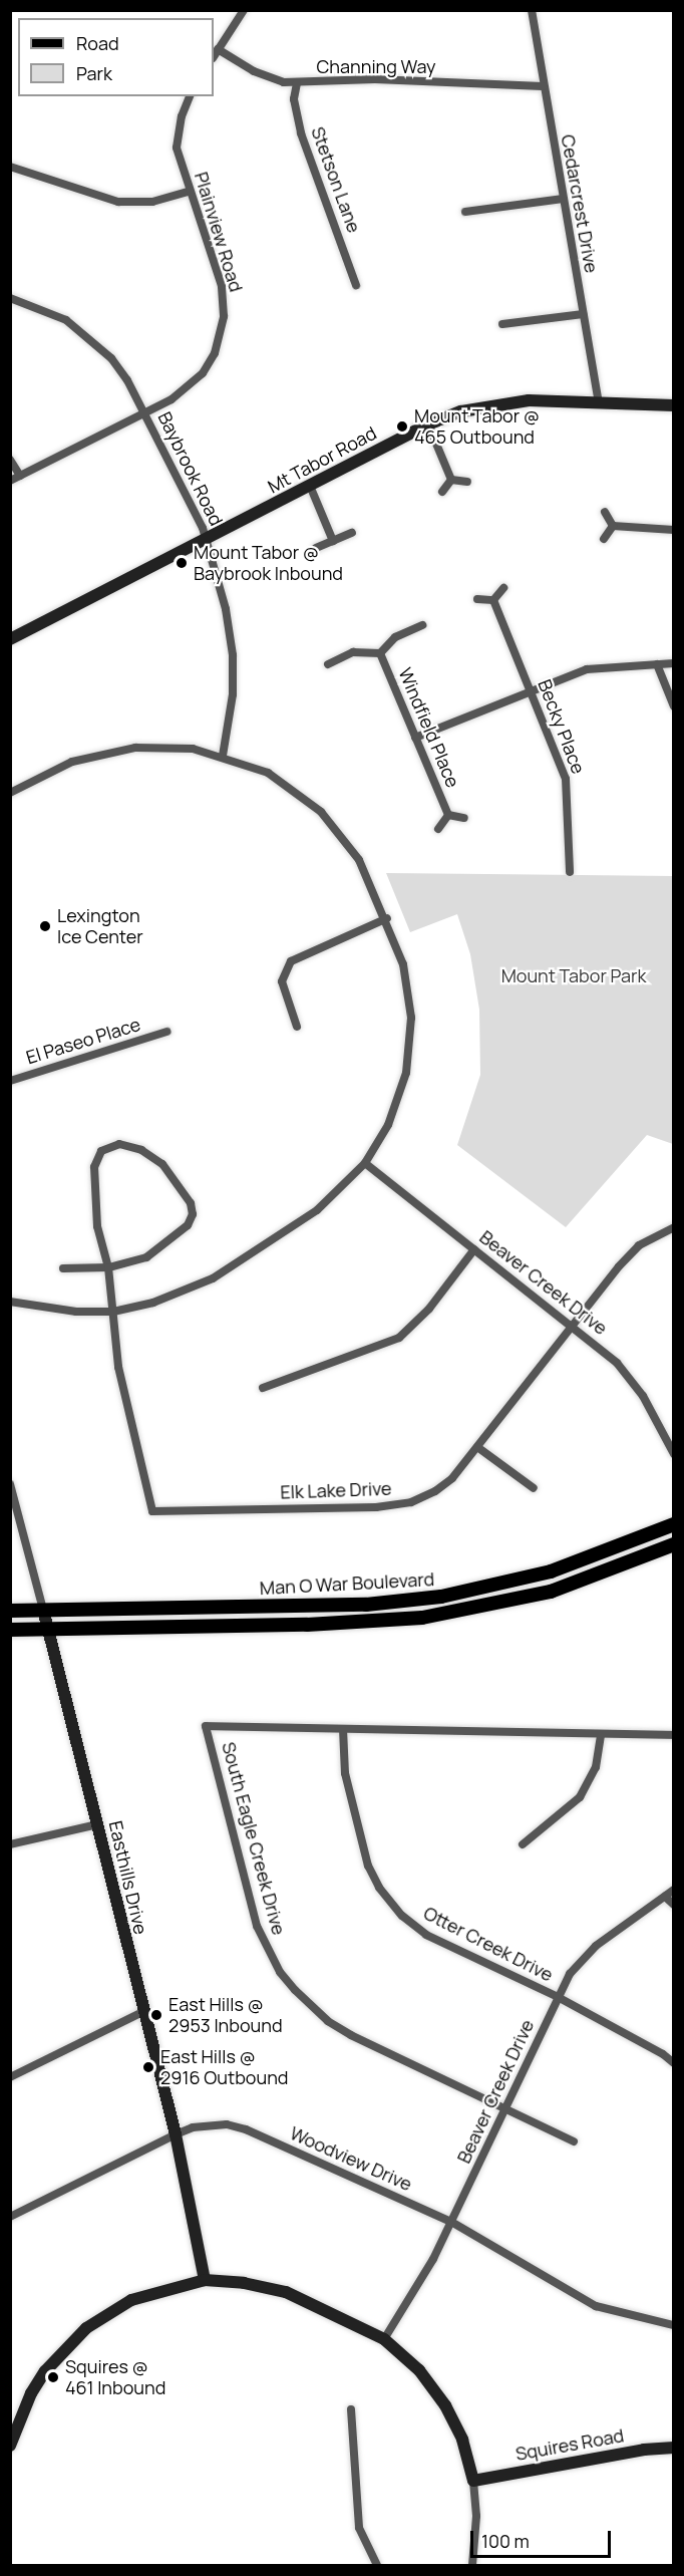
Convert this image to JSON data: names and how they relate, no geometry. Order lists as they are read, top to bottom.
{
  "streets": {
    "main road": ["Man O War Boulevard"],
    "street": [
      "Channing Way",
      "Stetson Lane",
      "Cedarcrest Drive",
      "Plainview Road",
      "Mt Tabor Road",
      "Baybrook Road",
      "Becky Place",
      "Windfield Place",
      "El Paseo Place",
      "Beaver Creek Drive",
      "Elk Lake Drive",
      "South Eagle Creek Drive",
      "Easthills Drive",
      "Otter Creek Drive",
      "Woodview Drive",
      "Squires Road"
    ]
  },
  "crossings": [
    ["Channing Way", "Stetson Lane"],
    ["Channing Way", "Cedarcrest Drive"],
    ["Cedarcrest Drive", "Mt Tabor Road"],
    ["Plainview Road", "Baybrook Road"],
    ["Mt Tabor Road", "Baybrook Road"],
    ["Beaver Creek Drive", "Elk Lake Drive"],
    ["Beaver Creek Drive", "South Eagle Creek Drive"],
    ["Beaver Creek Drive", "Otter Creek Drive"],
    ["Beaver Creek Drive", "Woodview Drive"],
    ["Man O War Boulevard", "Easthills Drive"],
    ["South Eagle Creek Drive", "Otter Creek Drive"],
    ["Easthills Drive", "Woodview Drive"]
  ],
  "parks": ["Mount Tabor Park"],
  "places": [
    "Mount Tabor @ 465 Outbound",
    "Mount Tabor @ Baybrook Inbound",
    "Lexington Ice Center",
    "East Hills @ 2953 Inbound",
    "East Hills @ 2916 Outbound",
    "Squires @ 461 Inbound"
  ],
  "legend": ["Road", "Park"],
  "scale_bar": "100 m"
}
